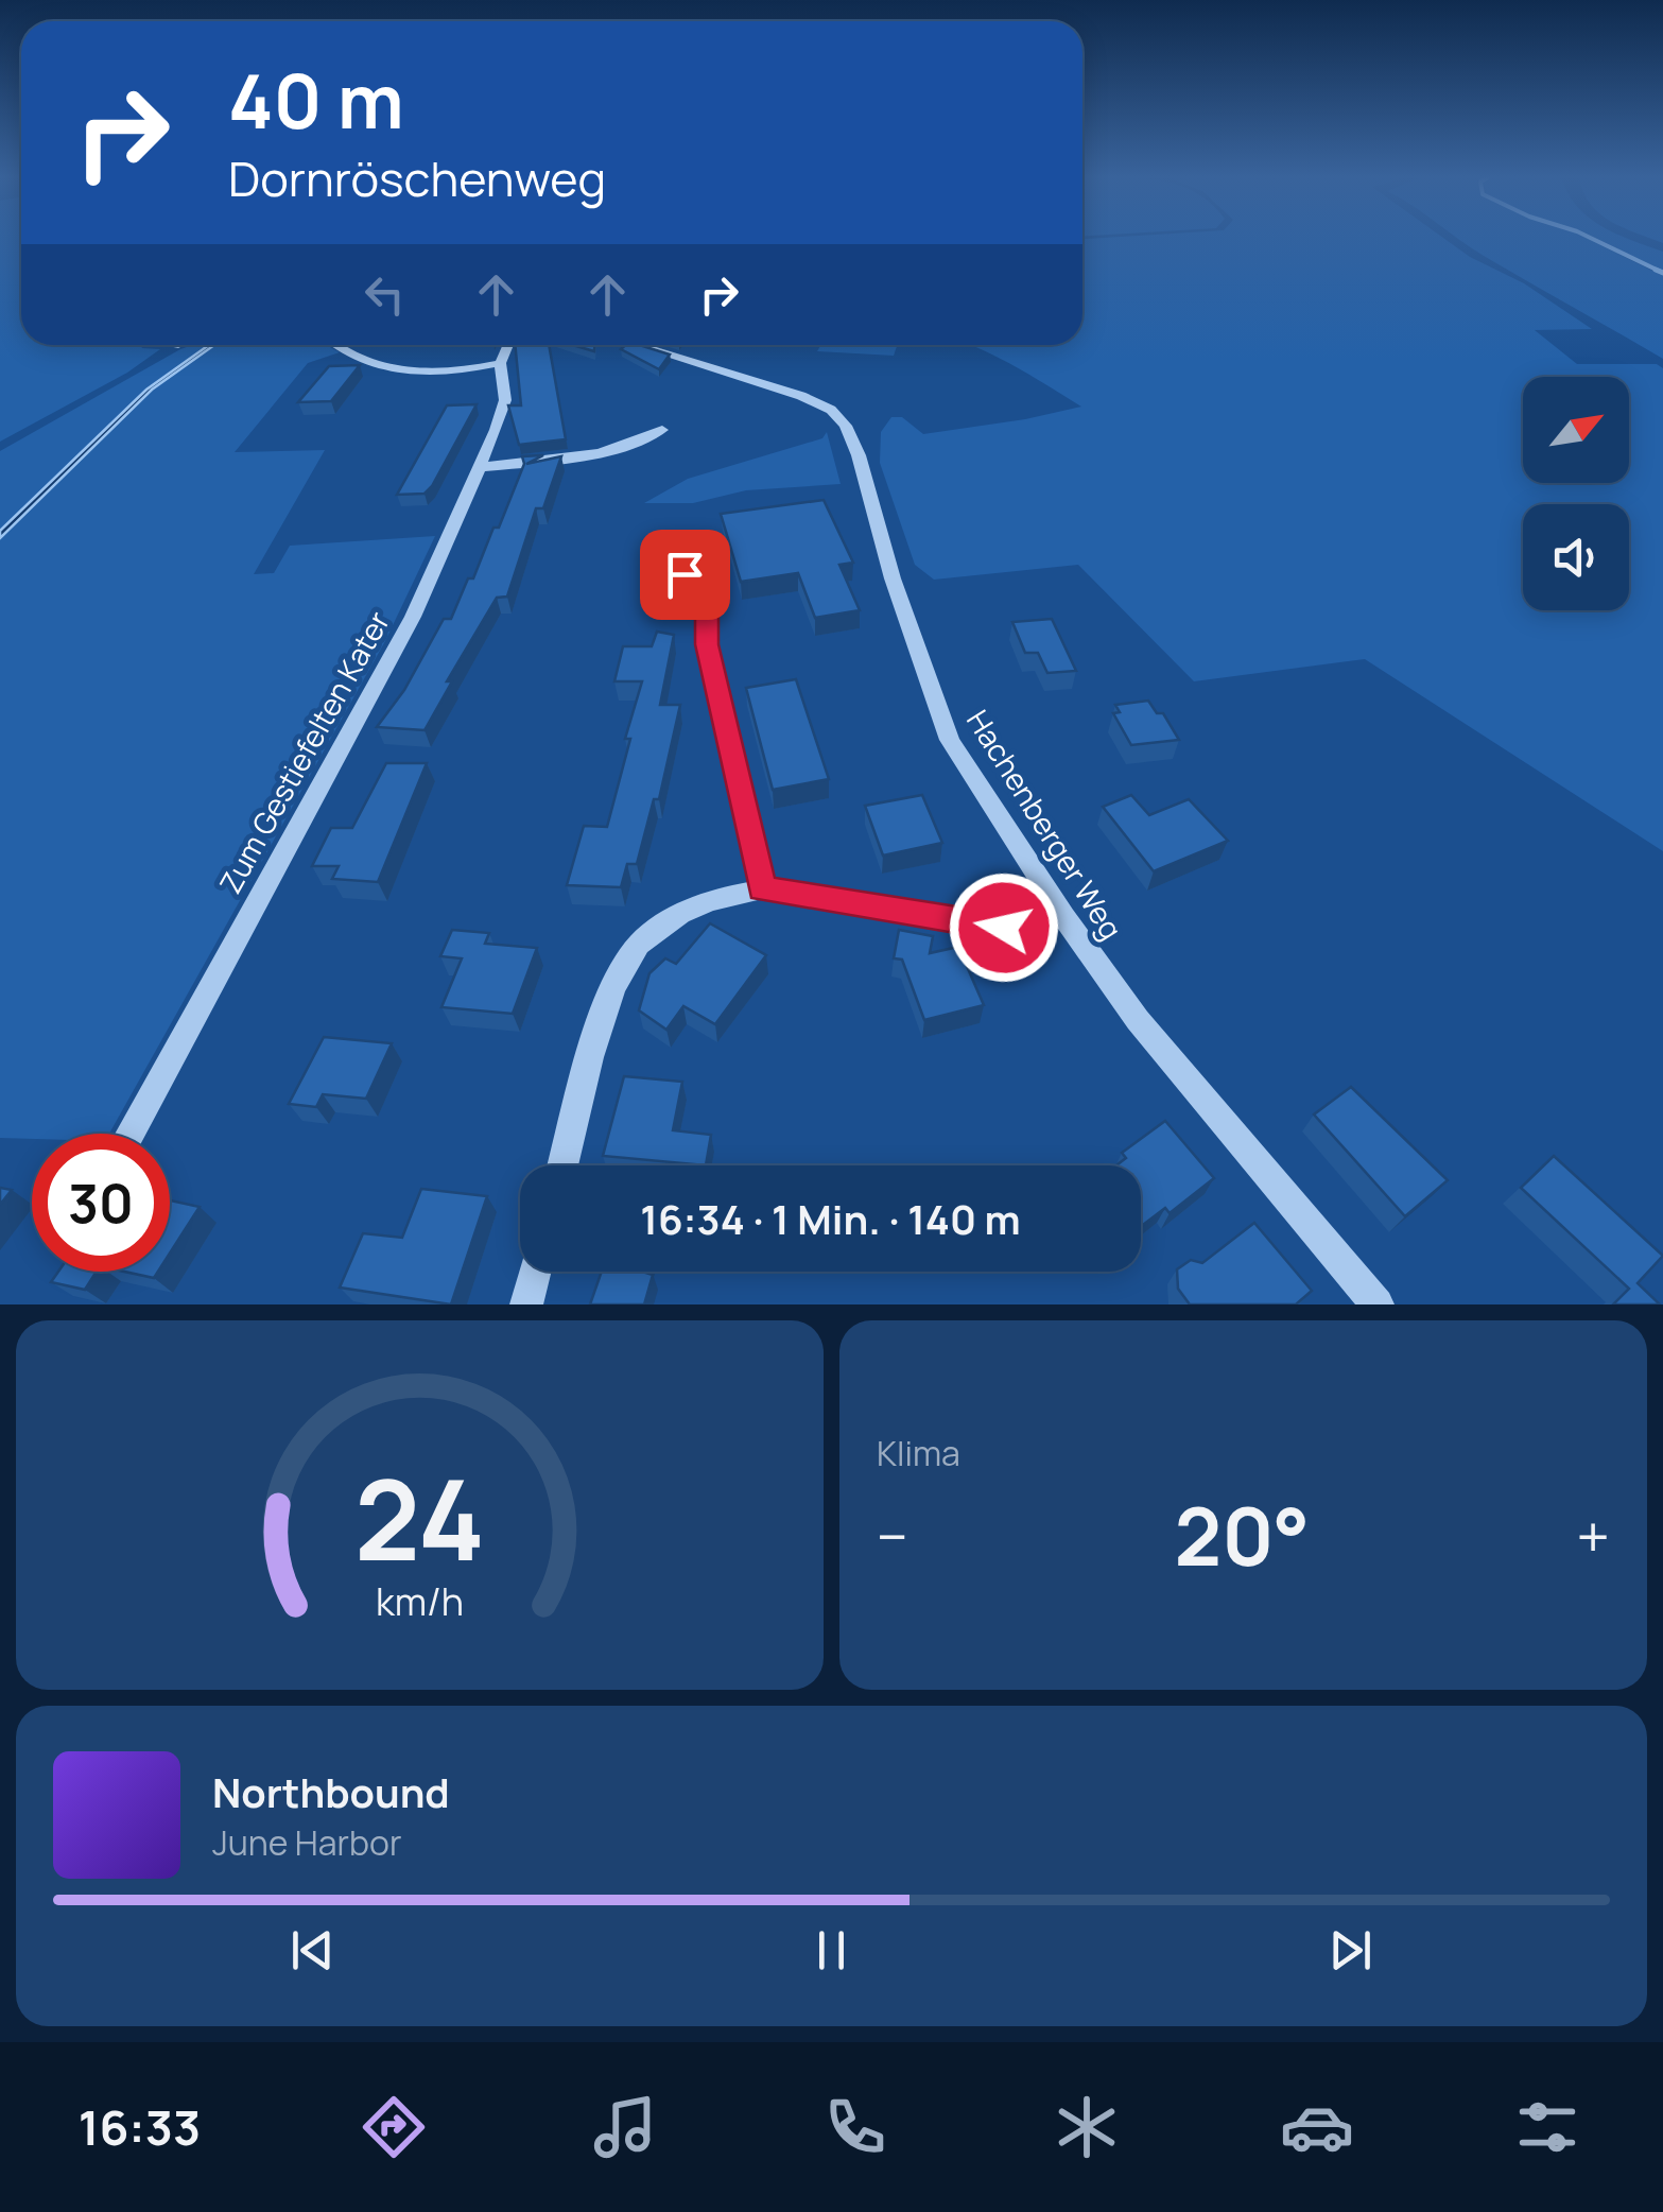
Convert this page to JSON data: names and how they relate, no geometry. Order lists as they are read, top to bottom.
{
  "streets": {
    "street": ["Zum Gestiefelten Kater", "Hachenberger Weg"]
  },
  "north": "top right",
  "page": {
    "turn": ["40 m", "Dornröschenweg"],
    "limit": "30",
    "trip": "16:34 · 1 Min. · 140 m",
    "tile": "Klima",
    "heat": ["−", "20°", "+"],
    "song": ["Northbound", "June Harbor"],
    "tabs": "16:33",
    "gauge": ["24", "km/h"]
  }
}
